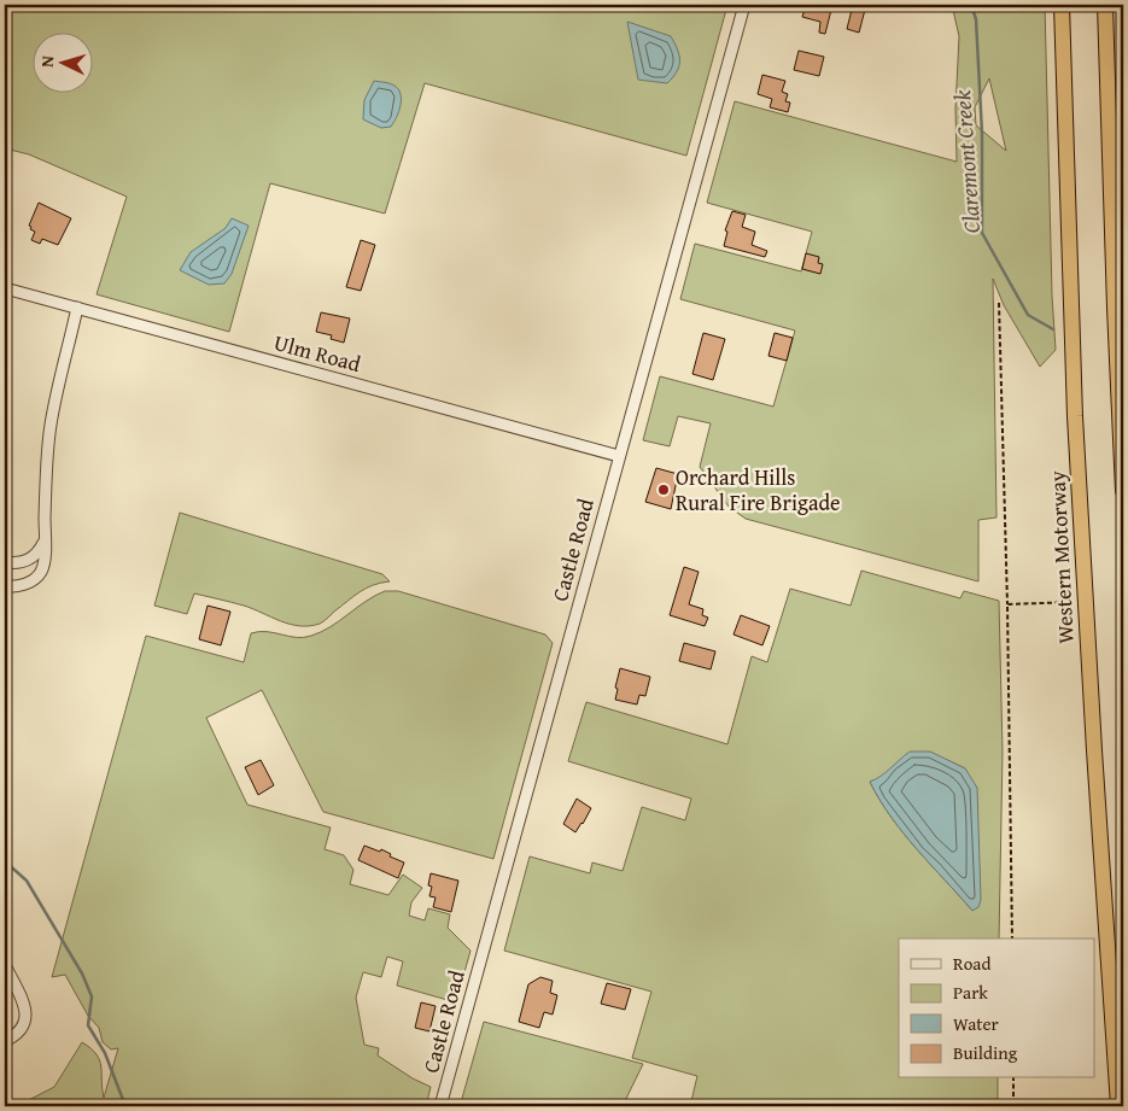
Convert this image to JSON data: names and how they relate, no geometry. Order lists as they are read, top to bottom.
{
  "streets": {
    "highway": ["Western Motorway"],
    "street": ["Ulm Road", "Castle Road"]
  },
  "crossings": [
    ["Ulm Road", "Castle Road"]
  ],
  "water": ["Claremont Creek"],
  "places": ["Orchard Hills Rural Fire Brigade"],
  "legend": [
    "Road",
    "Park",
    "Water",
    "Building"
  ],
  "north": "left"
}
